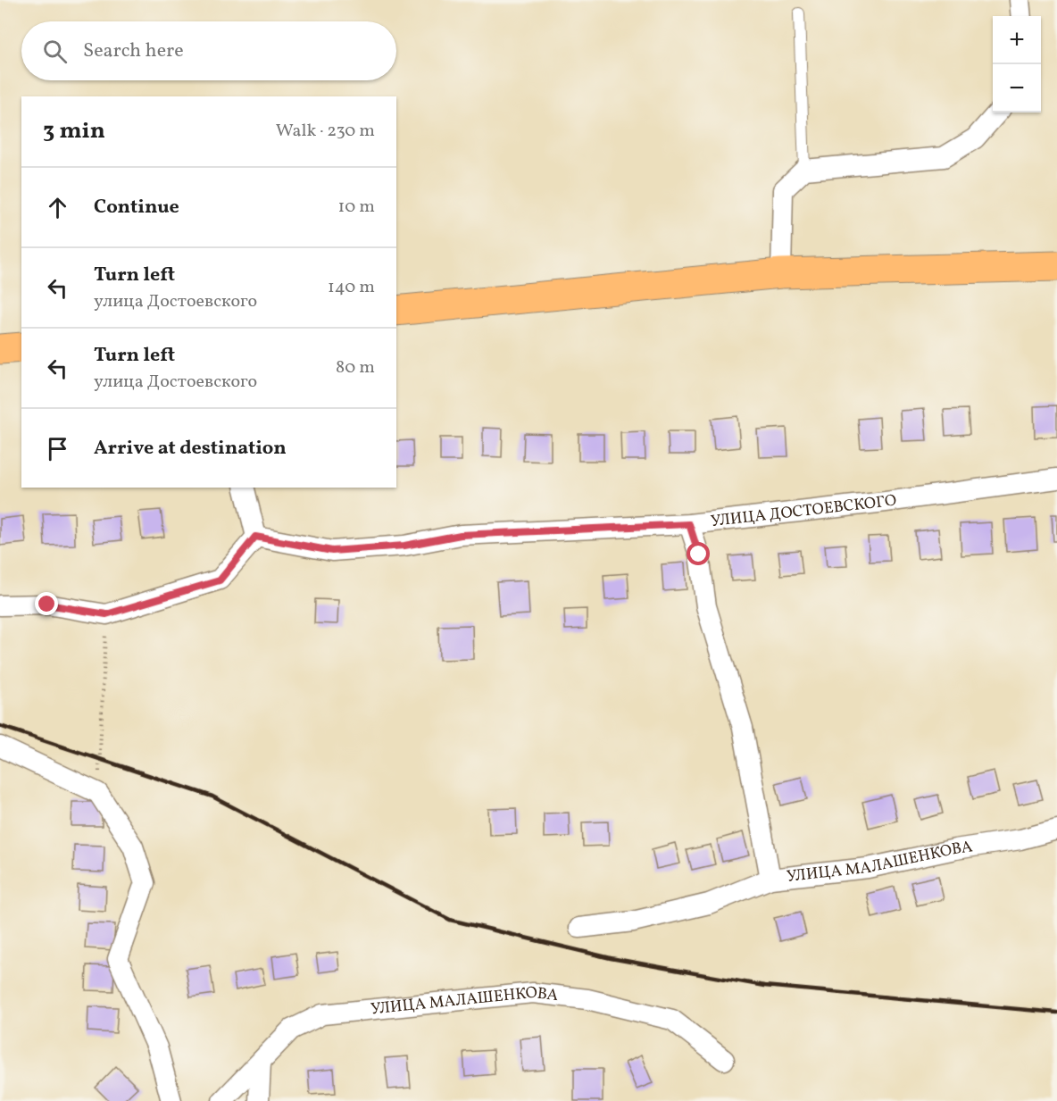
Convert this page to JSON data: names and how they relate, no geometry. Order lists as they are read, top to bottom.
{
  "streets": {
    "street": ["УЛИЦА ДОСТОЕВСКОГО", "УЛИЦА МАЛАШЕНКОВА"]
  },
  "page": {
    "map_buttons": ["+", "−"],
    "search": "Search here",
    "heading": ["3 min", "Walk · 230 m"],
    "list": [
      ["Continue", "10 m"],
      ["Turn left", "улица Достоевского", "140 m"],
      ["Turn left", "улица Достоевского", "80 m"],
      "Arrive at destination"
    ]
  }
}
